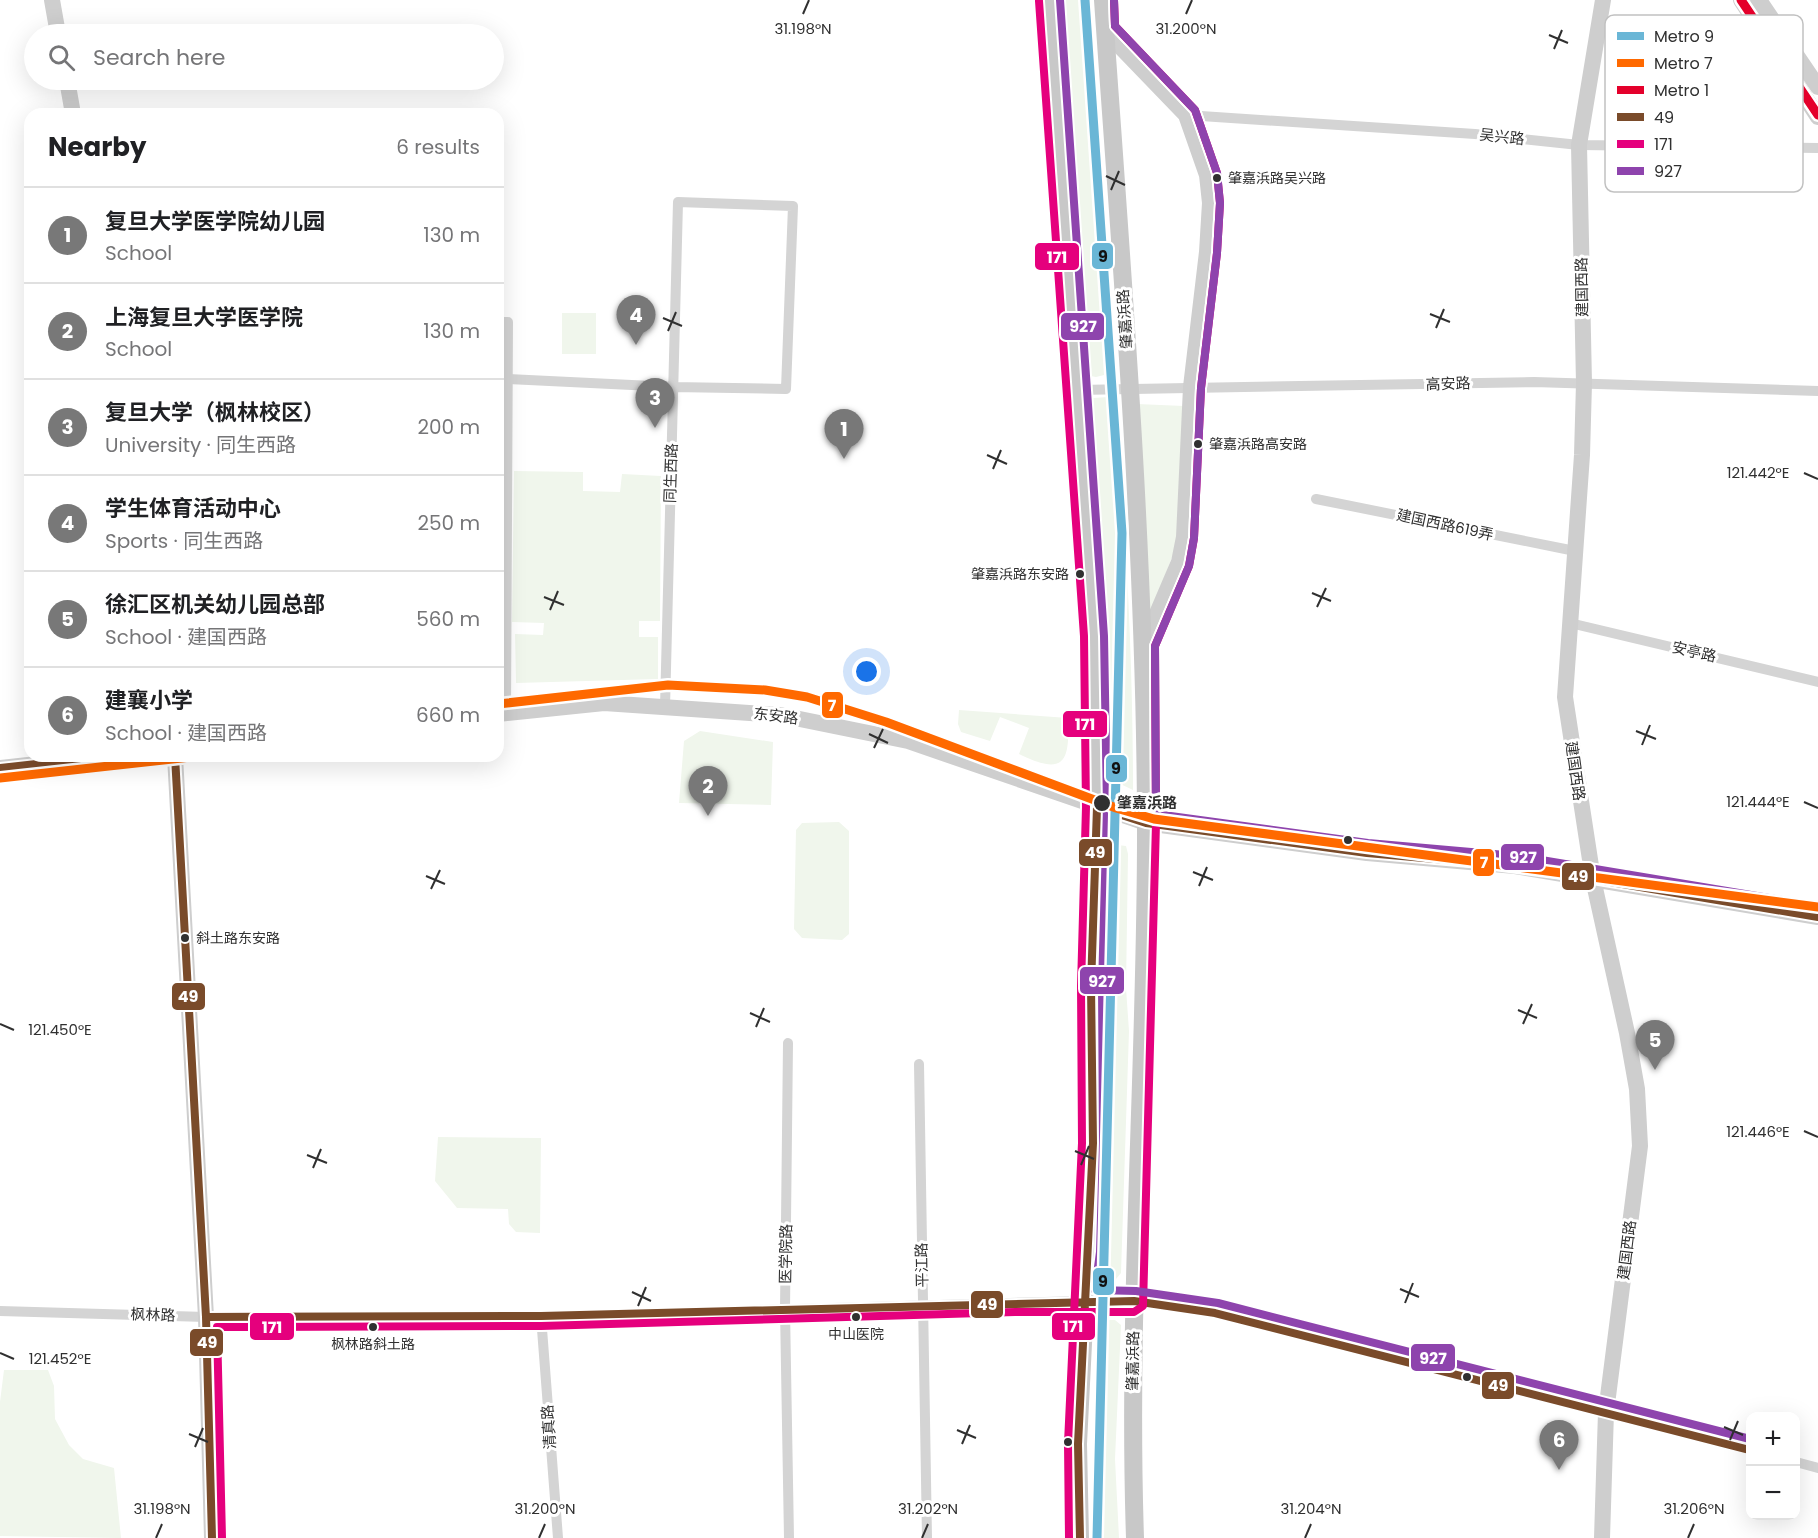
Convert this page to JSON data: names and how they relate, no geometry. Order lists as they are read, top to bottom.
{
  "streets": {
    "main road": ["肇嘉浜路"],
    "street": [
      "吴兴路",
      "建国西路",
      "高安路",
      "同生西路",
      "建国西路619弄",
      "安亭路",
      "东安路",
      "医学院路",
      "平江路",
      "枫林路",
      "清真路"
    ]
  },
  "crossings": [
    ["吴兴路", "建国西路"],
    ["吴兴路", "肇嘉浜路"],
    ["建国西路", "高安路"],
    ["建国西路", "建国西路619弄"],
    ["建国西路", "安亭路"],
    ["建国西路", "东安路"],
    ["建国西路", "枫林路"],
    ["肇嘉浜路", "高安路"],
    ["肇嘉浜路", "东安路"],
    ["肇嘉浜路", "枫林路"],
    ["同生西路", "东安路"],
    ["医学院路", "枫林路"],
    ["平江路", "枫林路"],
    ["枫林路", "清真路"]
  ],
  "places": [
    "肇嘉浜路吴兴路",
    "肇嘉浜路高安路",
    "肇嘉浜路东安路",
    "肇嘉浜路",
    "斜土路东安路",
    "中山医院",
    "枫林路斜土路"
  ],
  "lines": [
    "metro line 9",
    "metro line 1",
    "transit line 171",
    "transit line 927",
    "metro line 7",
    "transit line 49"
  ],
  "legend": [
    "Metro 9",
    "Metro 7",
    "Metro 1",
    "49",
    "171",
    "927"
  ],
  "page": {
    "search": "Search here",
    "heading": ["Nearby", "6 results"],
    "list": [
      {
        "mark": "1",
        "name": "复旦大学医学院幼儿园",
        "note": "School",
        "value": "130 m"
      },
      {
        "mark": "2",
        "name": "上海复旦大学医学院",
        "note": "School",
        "value": "130 m"
      },
      {
        "mark": "3",
        "name": "复旦大学（枫林校区）",
        "note": "University · 同生西路",
        "value": "200 m"
      },
      {
        "mark": "4",
        "name": "学生体育活动中心",
        "note": "Sports · 同生西路",
        "value": "250 m"
      },
      {
        "mark": "5",
        "name": "徐汇区机关幼儿园总部",
        "note": "School · 建国西路",
        "value": "560 m"
      },
      {
        "mark": "6",
        "name": "建襄小学",
        "note": "School · 建国西路",
        "value": "660 m"
      }
    ],
    "pins": [
      "4",
      "3",
      "1",
      "2",
      "5",
      "6"
    ],
    "map_buttons": ["+", "−"]
  },
  "coordinates": [
    "31.198°N",
    "31.200°N",
    "121.442°E",
    "121.444°E",
    "121.450°E",
    "121.446°E",
    "121.452°E",
    "31.202°N",
    "31.204°N",
    "31.206°N"
  ]
}
